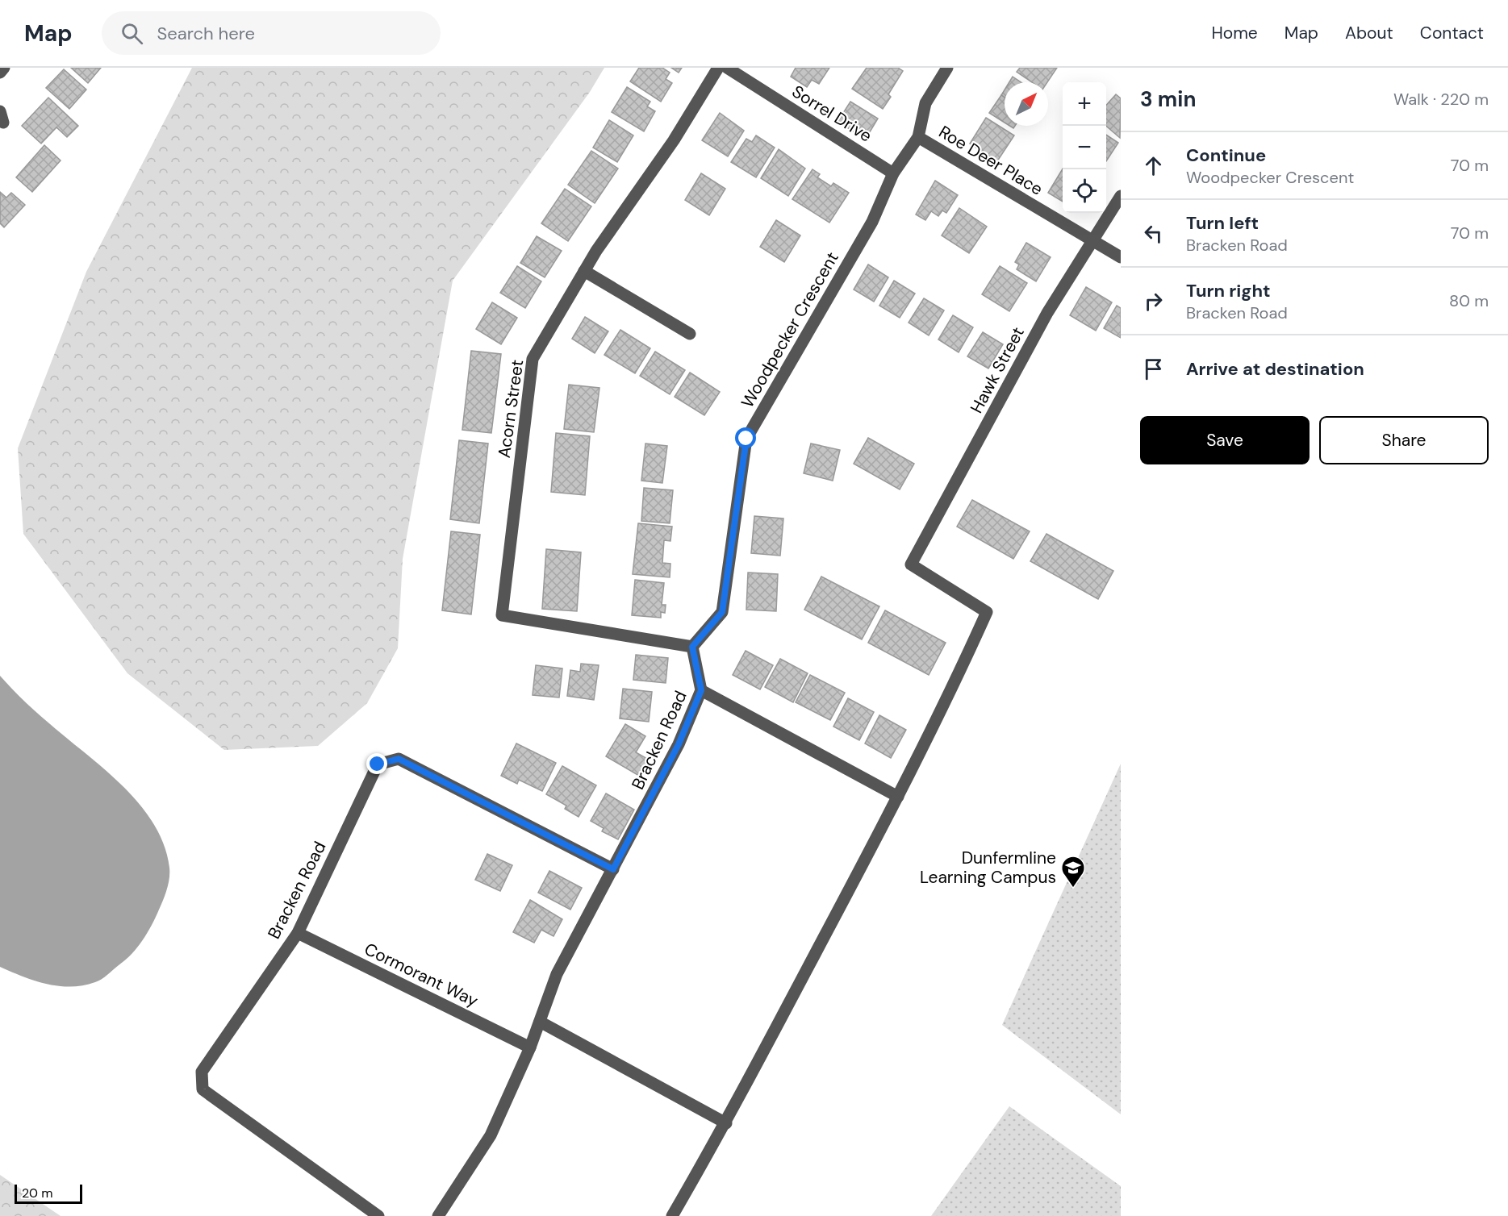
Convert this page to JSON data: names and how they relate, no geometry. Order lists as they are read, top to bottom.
{
  "streets": {
    "street": [
      "Sorrel Drive",
      "Roe Deer Place",
      "Woodpecker Crescent",
      "Hawk Street",
      "Acorn Street",
      "Bracken Road",
      "Cormorant Way"
    ]
  },
  "crossings": [
    ["Sorrel Drive", "Woodpecker Crescent"],
    ["Roe Deer Place", "Woodpecker Crescent"],
    ["Roe Deer Place", "Hawk Street"],
    ["Woodpecker Crescent", "Acorn Street"],
    ["Woodpecker Crescent", "Bracken Road"],
    ["Acorn Street", "Bracken Road"],
    ["Bracken Road", "Cormorant Way"]
  ],
  "places": {
    "school or university": ["Dunfermline Learning Campus"]
  },
  "scale_bar": "20 m",
  "north": "top right",
  "page": {
    "header": "Map",
    "search": "Search here",
    "nav": [
      "Home",
      "Map",
      "About",
      "Contact"
    ],
    "heading": ["3 min", "Walk · 220 m"],
    "map_buttons": ["+", "−"],
    "list": [
      ["Continue", "Woodpecker Crescent", "70 m"],
      ["Turn left", "Bracken Road", "70 m"],
      ["Turn right", "Bracken Road", "80 m"],
      "Arrive at destination"
    ],
    "buttons": ["Save", "Share"],
    "scale": "20 m"
  }
}
